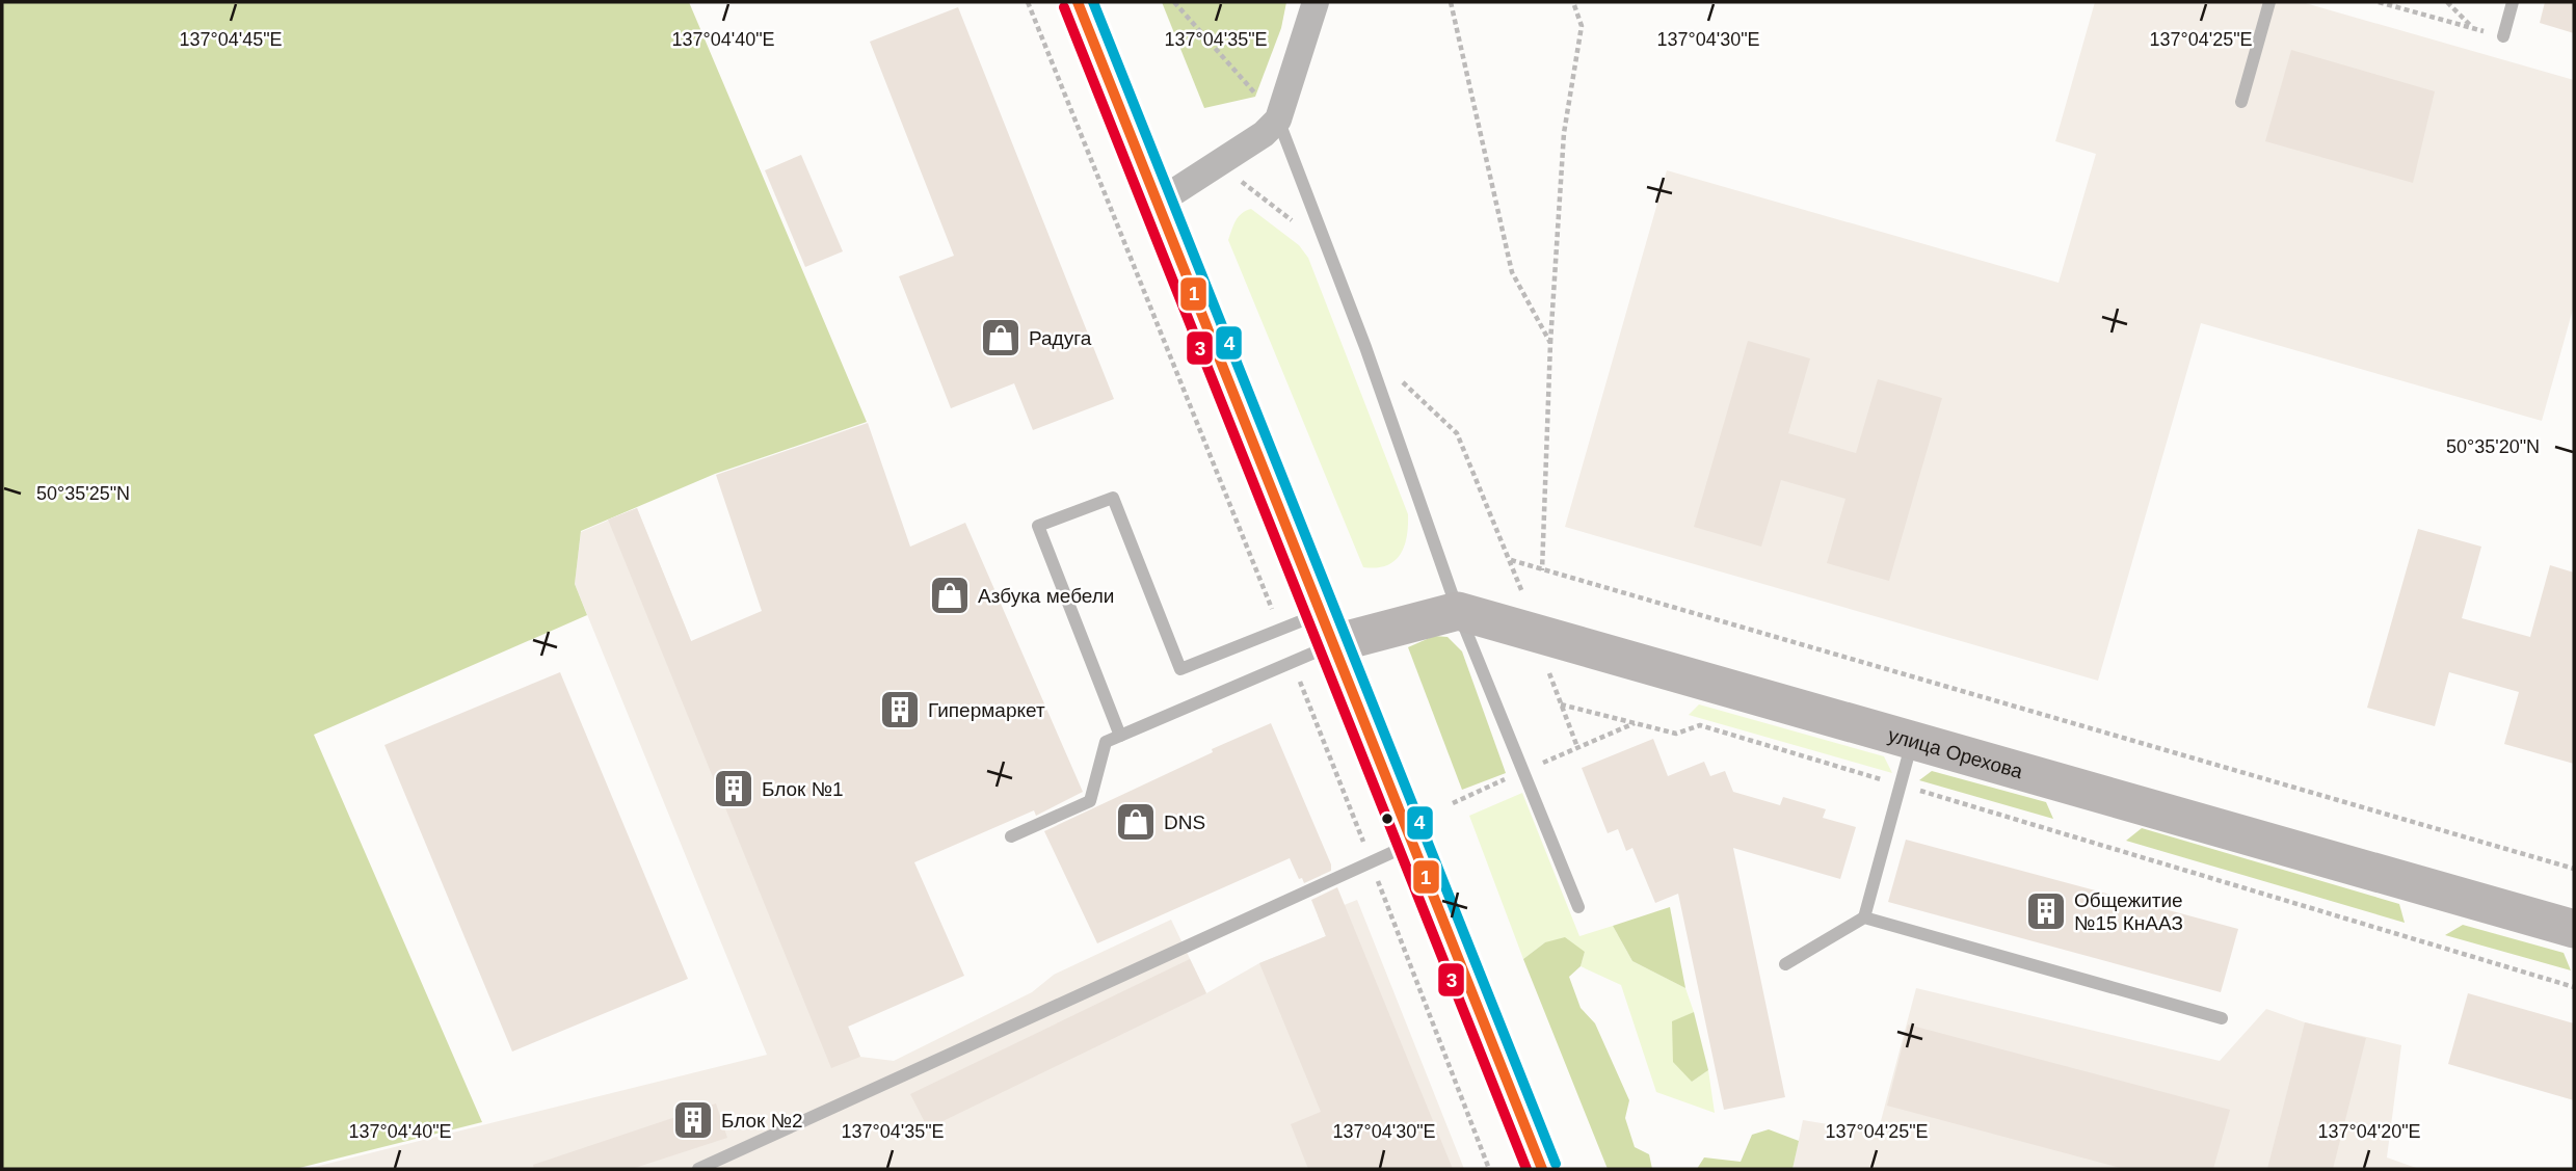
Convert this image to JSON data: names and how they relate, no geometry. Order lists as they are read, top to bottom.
{
  "streets": {
    "street": ["улица Орехова"]
  },
  "places": {
    "shop": ["Радуга", "Азбука мебели", "DNS"],
    "building": [
      "Гипермаркет",
      "Блок №1",
      "Общежитие №15 КнААЗ",
      "Блок №2"
    ]
  },
  "lines": ["transit line 1", "transit line 4", "transit line 3"],
  "coordinates": [
    "137°04'45\"E",
    "137°04'40\"E",
    "137°04'35\"E",
    "137°04'30\"E",
    "137°04'25\"E",
    "50°35'20\"N",
    "50°35'25\"N",
    "137°04'20\"E"
  ]
}
